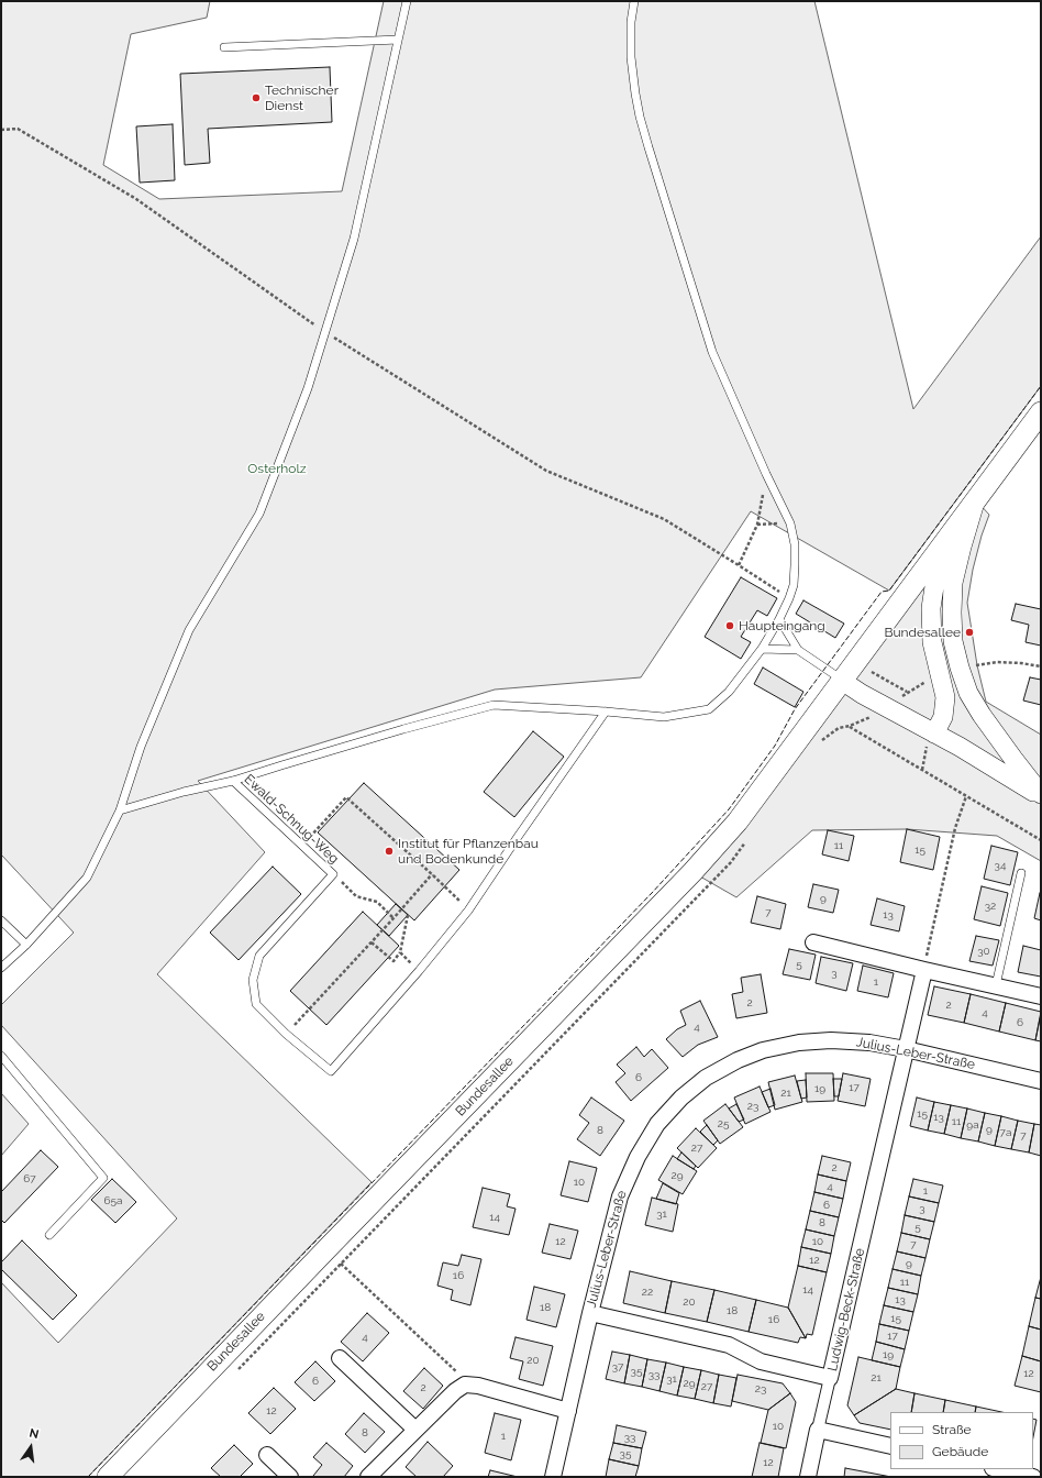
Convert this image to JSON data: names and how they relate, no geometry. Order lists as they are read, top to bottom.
{
  "streets": {
    "main road": ["Bundesallee"],
    "street": ["Julius-Leber-Straße", "Ludwig-Beck-Straße"],
    "lane": ["Ewald-Schnug-Weg"]
  },
  "crossings": [
    ["Julius-Leber-Straße", "Ludwig-Beck-Straße"]
  ],
  "parks": ["Osterholz"],
  "places": [
    "Technischer Dienst",
    "Haupteingang",
    "Bundesallee",
    "Institut für Pflanzenbau und Bodenkunde"
  ],
  "house_numbers": [
    "11",
    "15",
    "34",
    "9",
    "32",
    "7",
    "13",
    "30",
    "5",
    "3",
    "1",
    "2",
    "2",
    "4",
    "6",
    "4",
    "6",
    "17",
    "19",
    "21",
    "23",
    "15",
    "13",
    "11",
    "25",
    "9a",
    "9",
    "8",
    "7a",
    "7",
    "27",
    "2",
    "29",
    "67",
    "10",
    "4",
    "1",
    "65a",
    "6",
    "3",
    "31",
    "14",
    "8",
    "5",
    "12",
    "10",
    "7",
    "12",
    "9",
    "16",
    "11",
    "14",
    "22",
    "13",
    "20",
    "18",
    "18",
    "15",
    "16",
    "17",
    "4",
    "19",
    "20",
    "37",
    "35",
    "12",
    "33",
    "21",
    "31",
    "6",
    "29",
    "27",
    "2",
    "23",
    "12",
    "10",
    "8",
    "1",
    "33",
    "35",
    "12"
  ],
  "legend": ["Straße", "Gebäude"],
  "north": "top"
}
